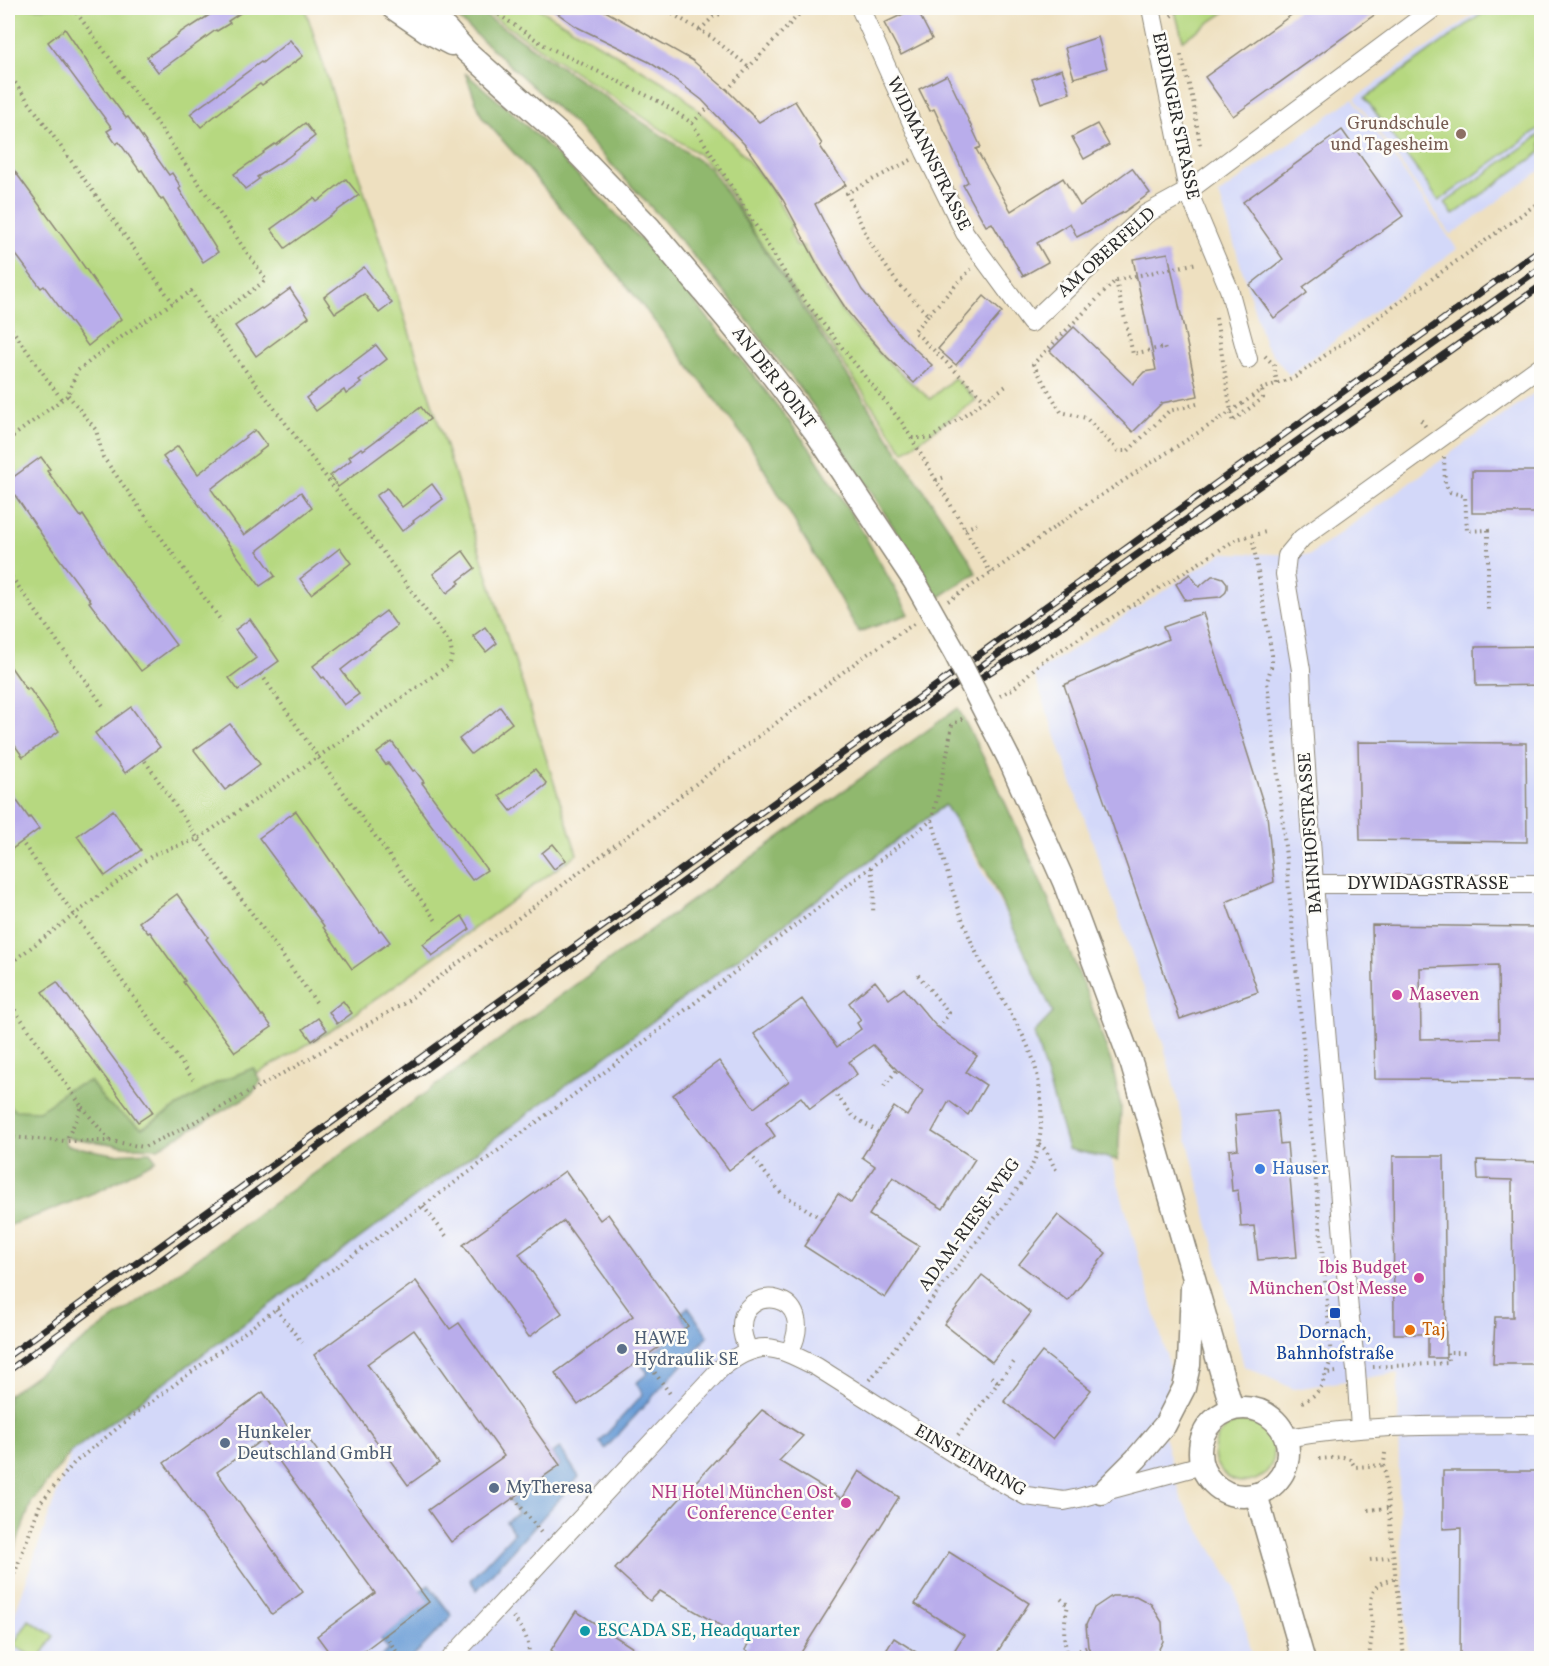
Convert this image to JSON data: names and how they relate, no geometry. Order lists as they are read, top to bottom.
{
  "streets": {
    "street": [
      "ERDINGER STRASSE",
      "WIDMANNSTRASSE",
      "AM OBERFELD",
      "AN DER POINT",
      "BAHNHOFSTRASSE",
      "DYWIDAGSTRASSE",
      "EINSTEINRING"
    ],
    "path": ["ADAM-RIESE-WEG"]
  },
  "crossings": [
    ["ERDINGER STRASSE", "AM OBERFELD"],
    ["WIDMANNSTRASSE", "AM OBERFELD"],
    ["AN DER POINT", "EINSTEINRING"],
    ["BAHNHOFSTRASSE", "DYWIDAGSTRASSE"],
    ["ADAM-RIESE-WEG", "EINSTEINRING"]
  ],
  "places": {
    "other": [
      "Grundschule und Tagesheim",
      "Maseven",
      "Hauser",
      "Ibis Budget München Ost Messe",
      "Taj",
      "HAWE Hydraulik SE",
      "Hunkeler Deutschland GmbH",
      "MyTheresa",
      "NH Hotel München Ost Conference Center",
      "ESCADA SE, Headquarter"
    ],
    "transit": ["Dornach, Bahnhofstraße"]
  }
}
